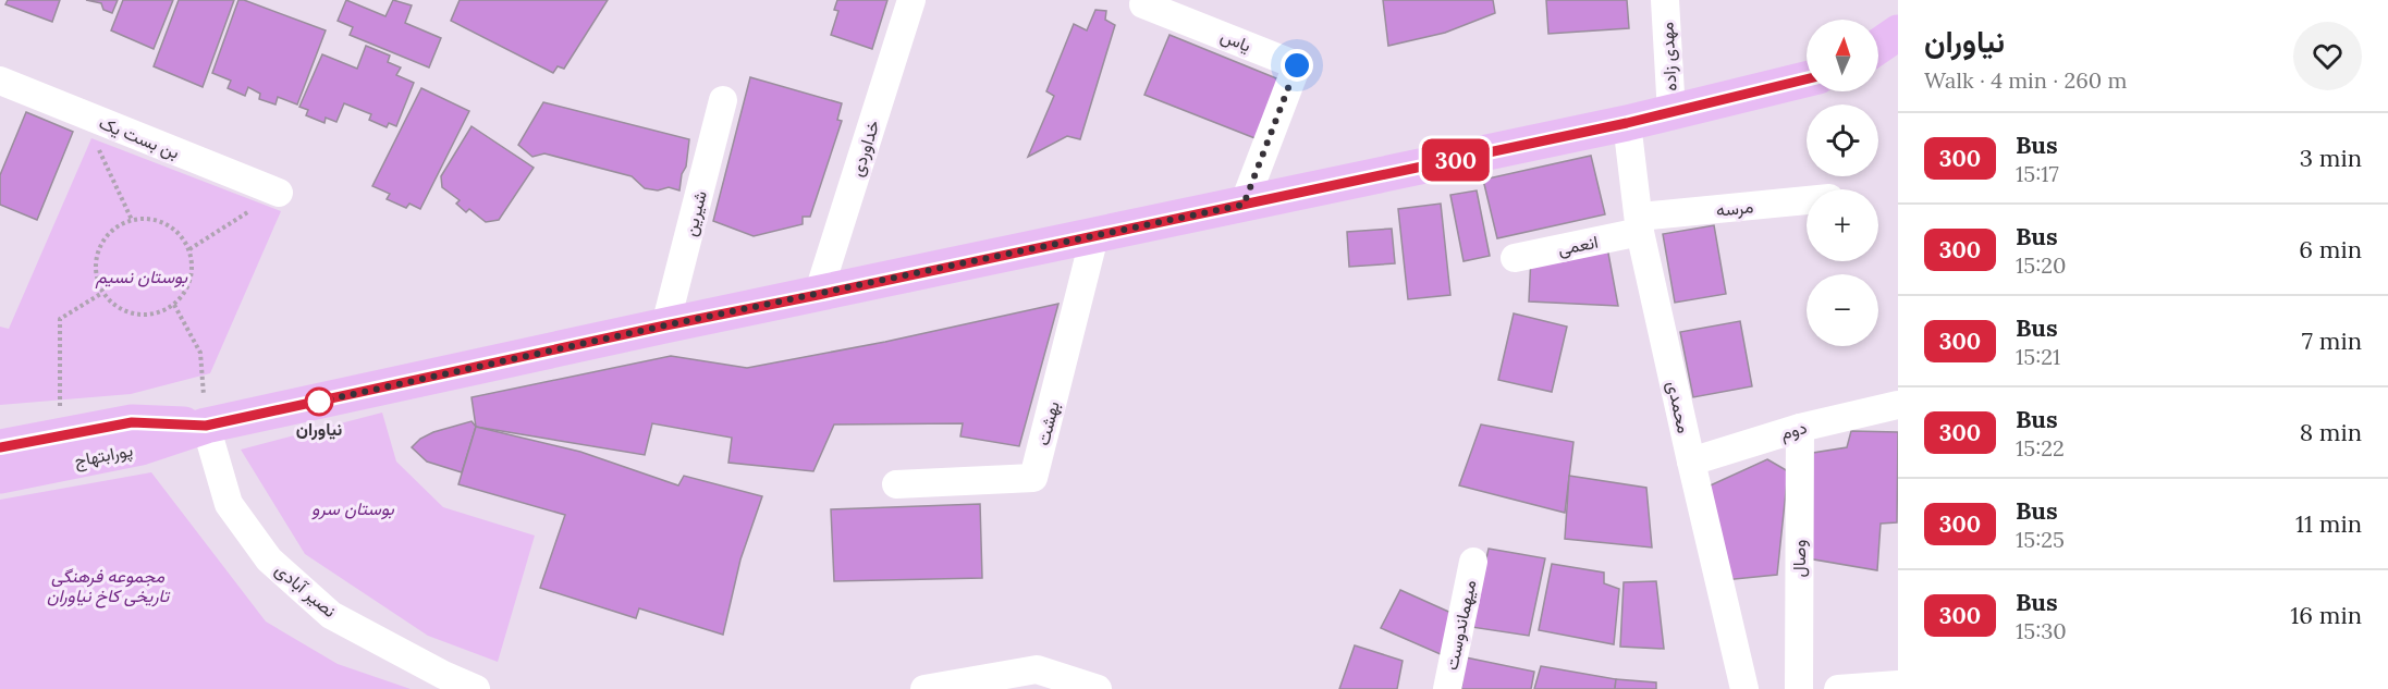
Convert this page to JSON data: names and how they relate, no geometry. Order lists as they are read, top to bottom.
{
  "streets": {
    "main road": ["پورابتهاج"],
    "street": [
      "یاس",
      "مهدی زاده",
      "بن بست یک",
      "خداوردی",
      "مرسه",
      "شیرین",
      "انعمی",
      "محمدی",
      "بهشت",
      "دوم",
      "وصال",
      "نصیر آبادی",
      "میهماندوست"
    ]
  },
  "crossings": [
    ["یاس", "پورابتهاج"],
    ["مهدی زاده", "پورابتهاج"],
    ["خداوردی", "پورابتهاج"],
    ["مرسه", "انعمی"],
    ["مرسه", "محمدی"],
    ["شیرین", "پورابتهاج"],
    ["انعمی", "محمدی"],
    ["محمدی", "دوم"],
    ["محمدی", "پورابتهاج"],
    ["بهشت", "پورابتهاج"],
    ["دوم", "وصال"],
    ["پورابتهاج", "نصیر آبادی"]
  ],
  "parks": ["بوستان نسیم", "بوستان سرو", "مجموعه فرهنگی تاریخی کاخ نیاوران"],
  "places": ["نیاوران"],
  "lines": ["bus line 300"],
  "north": "top",
  "page": {
    "on_map": "300",
    "heading": ["نیاوران", "Walk · 4 min · 260 m"],
    "map_buttons": ["+", "−"],
    "list": [
      {
        "mark": "300",
        "name": "Bus",
        "note": "15:17",
        "value": "3 min"
      },
      {
        "mark": "300",
        "name": "Bus",
        "note": "15:20",
        "value": "6 min"
      },
      {
        "mark": "300",
        "name": "Bus",
        "note": "15:21",
        "value": "7 min"
      },
      {
        "mark": "300",
        "name": "Bus",
        "note": "15:22",
        "value": "8 min"
      },
      {
        "mark": "300",
        "name": "Bus",
        "note": "15:25",
        "value": "11 min"
      },
      {
        "mark": "300",
        "name": "Bus",
        "note": "15:30",
        "value": "16 min"
      }
    ]
  }
}
